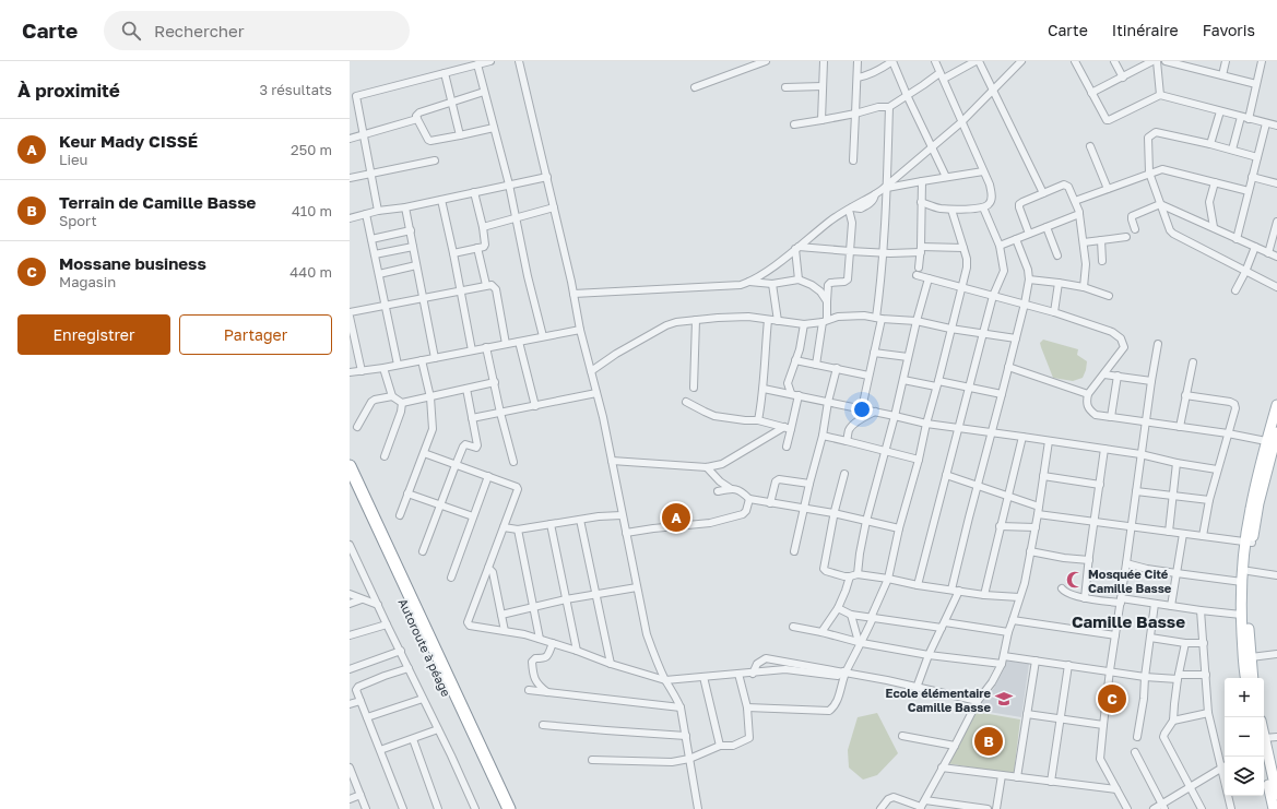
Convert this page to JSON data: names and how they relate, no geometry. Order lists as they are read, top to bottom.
{
  "streets": {
    "highway": ["Autoroute à péage"]
  },
  "districts": ["Camille Basse"],
  "places": {
    "mosque": ["Mosquée Cité Camille Basse"],
    "school or university": ["Ecole élémentaire Camille Basse"]
  },
  "page": {
    "header": "Carte",
    "search": "Rechercher",
    "nav": ["Carte", "Itinéraire", "Favoris"],
    "heading": ["À proximité", "3 résultats"],
    "list": [
      {
        "mark": "A",
        "name": "Keur Mady CISSÉ",
        "note": "Lieu",
        "value": "250 m"
      },
      {
        "mark": "B",
        "name": "Terrain de Camille Basse",
        "note": "Sport",
        "value": "410 m"
      },
      {
        "mark": "C",
        "name": "Mossane business",
        "note": "Magasin",
        "value": "440 m"
      }
    ],
    "buttons": ["Enregistrer", "Partager"],
    "pins": ["A", "C", "B"],
    "map_buttons": ["+", "−"]
  }
}
